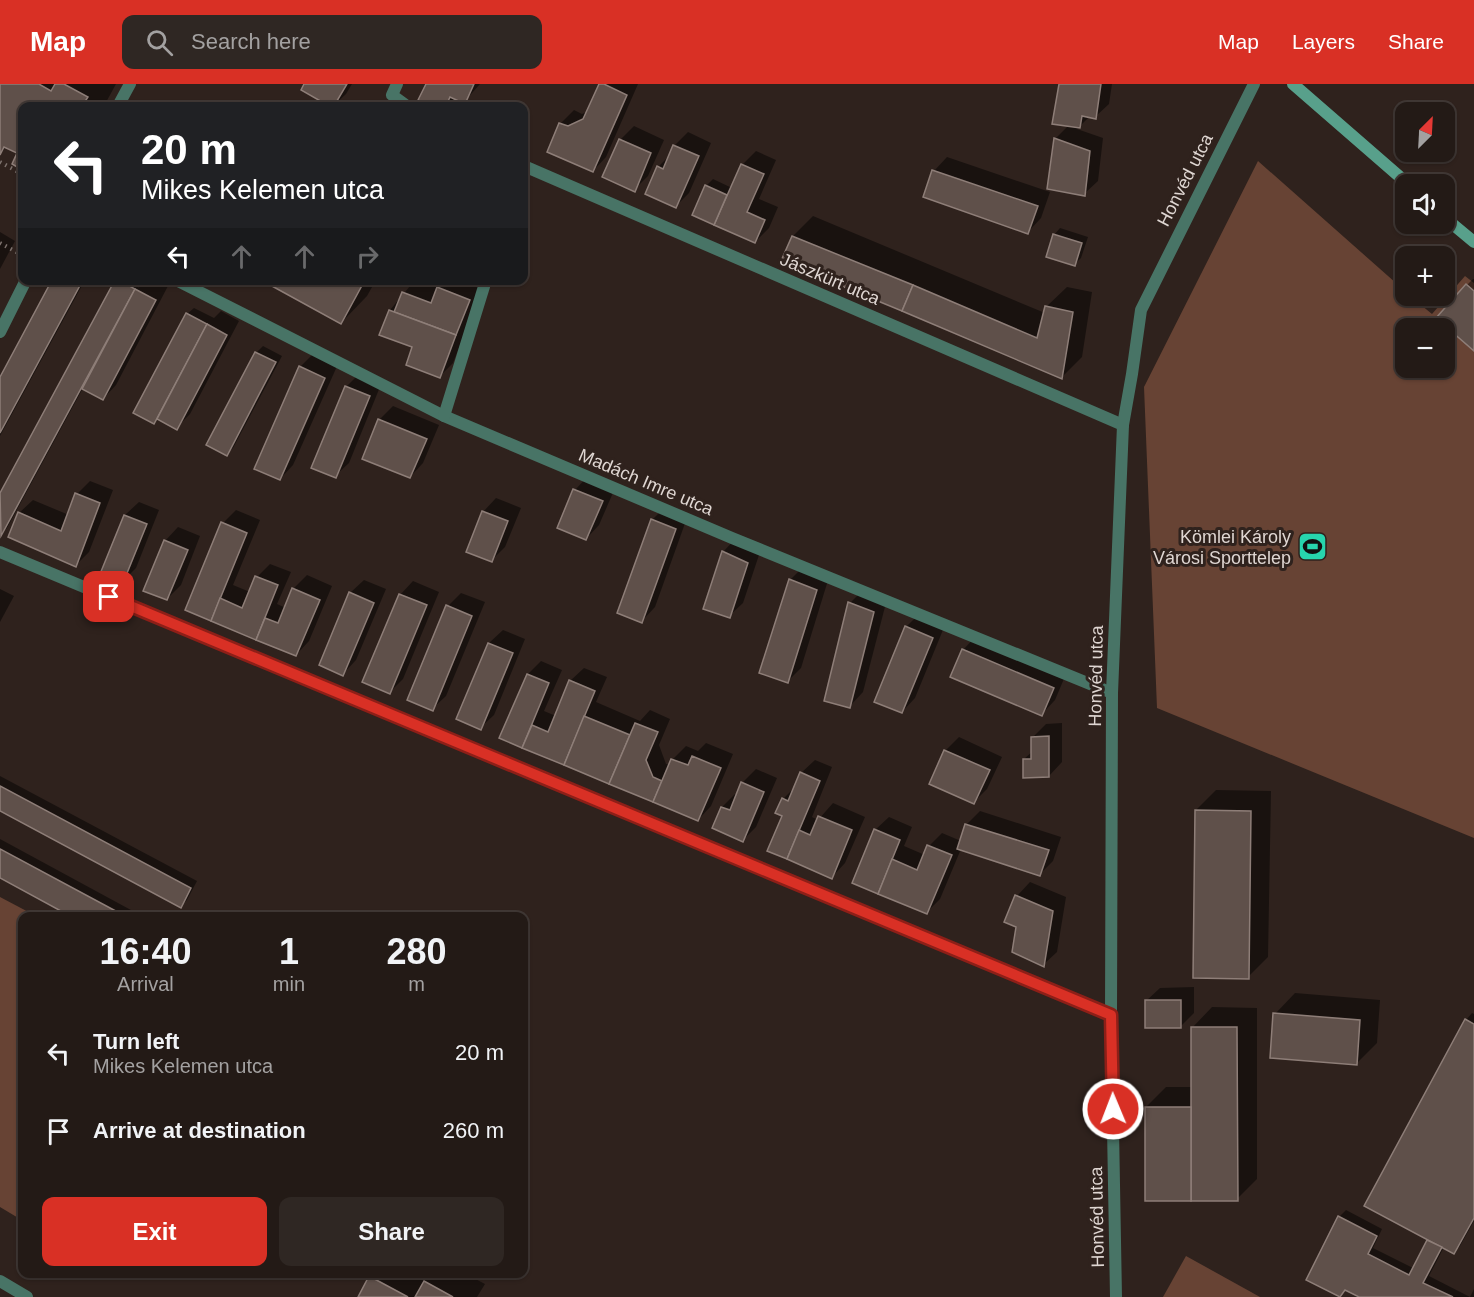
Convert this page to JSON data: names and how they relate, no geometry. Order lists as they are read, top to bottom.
{
  "streets": {
    "street": ["Honvéd utca", "Jászkürt utca", "Madách Imre utca"]
  },
  "crossings": [
    ["Honvéd utca", "Jászkürt utca"],
    ["Honvéd utca", "Madách Imre utca"]
  ],
  "places": {
    "sports": ["Kömlei Károly Városi Sporttelep"]
  },
  "north": "top right",
  "page": {
    "header": "Map",
    "search": "Search here",
    "nav": ["Map", "Layers", "Share"],
    "map_buttons": ["+", "−"],
    "turn": ["20 m", "Mikes Kelemen utca"],
    "eta": [
      "16:40",
      "Arrival",
      "1",
      "min",
      "280",
      "m"
    ],
    "list": [
      {
        "name": "Turn left",
        "note": "Mikes Kelemen utca",
        "value": "20 m"
      },
      {
        "name": "Arrive at destination",
        "value": "260 m"
      }
    ],
    "buttons": ["Exit", "Share"]
  }
}
